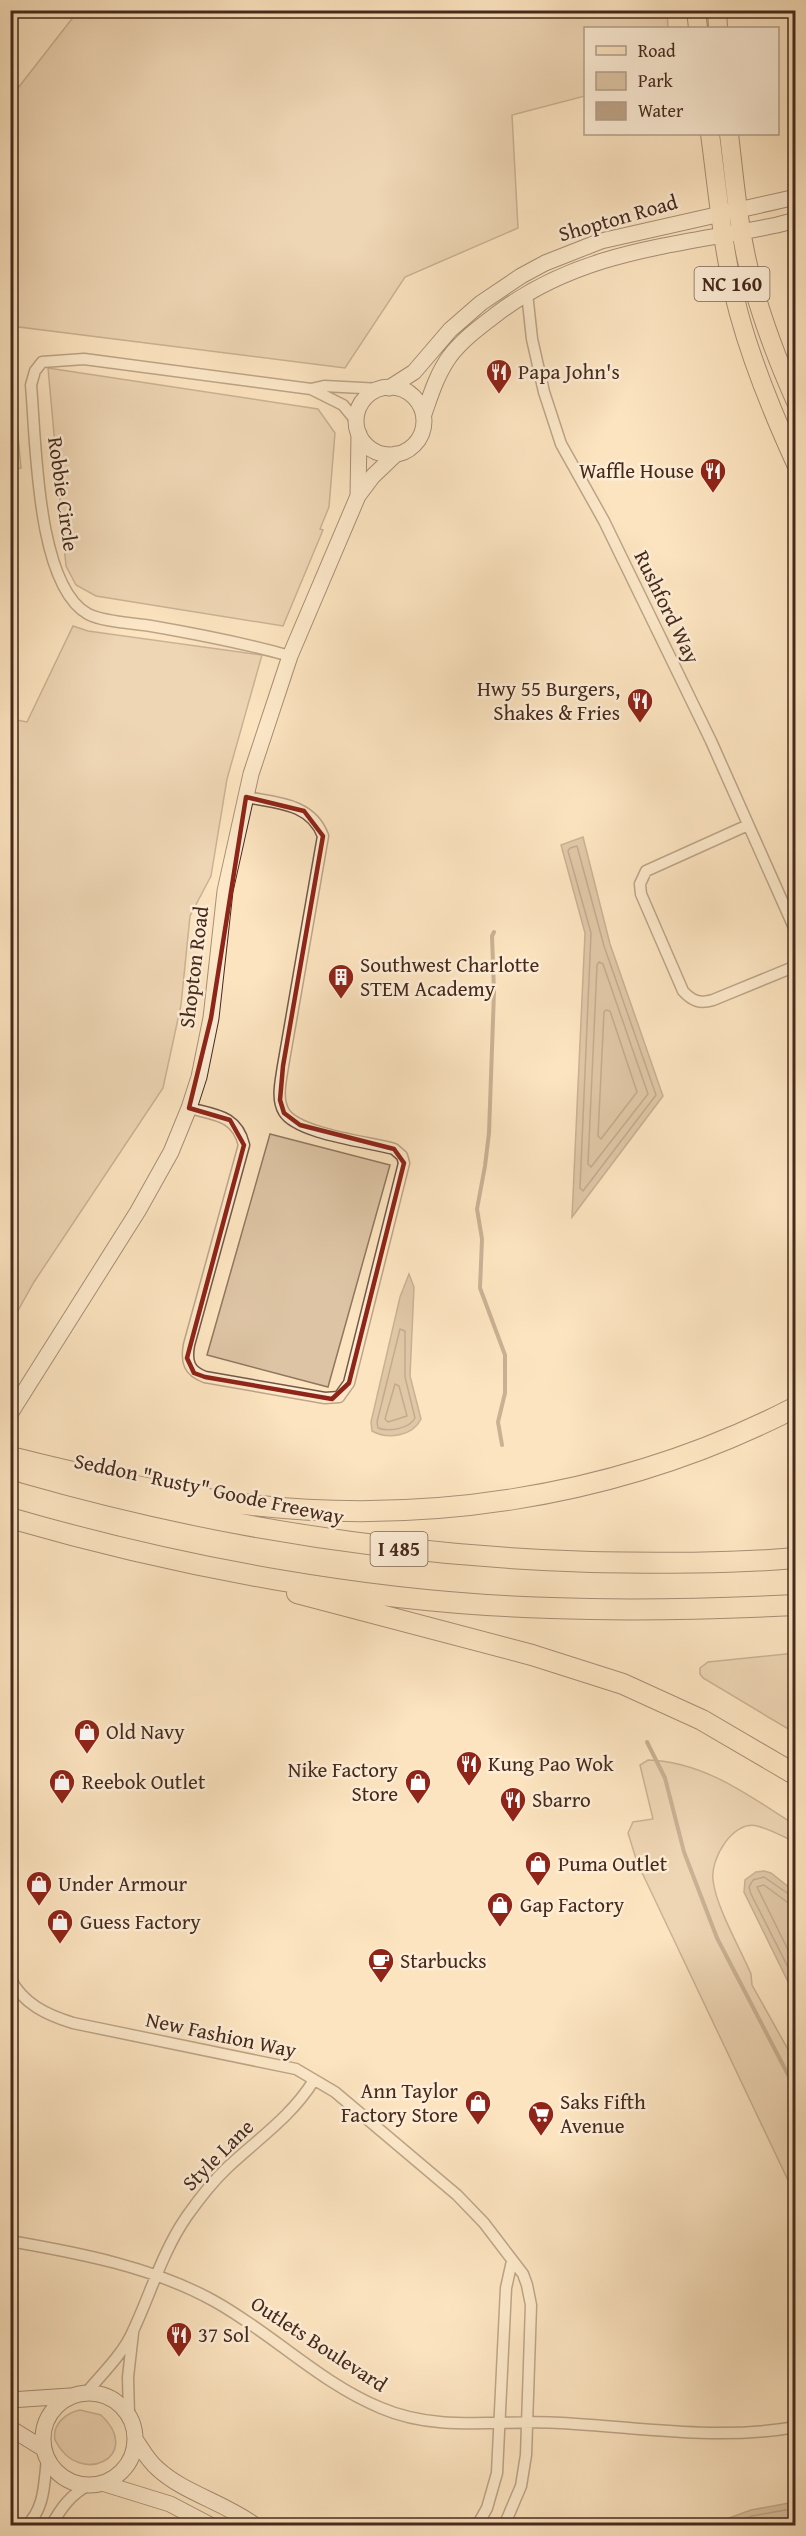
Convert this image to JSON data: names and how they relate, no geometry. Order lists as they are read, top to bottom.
{
  "streets": {
    "highway": ["Seddon \"Rusty\" Goode Freeway", "I 485"],
    "main road": ["NC 160"],
    "street": [
      "Shopton Road",
      "Robbie Circle",
      "Rushford Way",
      "New Fashion Way",
      "Style Lane",
      "Outlets Boulevard"
    ]
  },
  "crossings": [
    ["Shopton Road", "NC 160"],
    ["Shopton Road", "Robbie Circle"],
    ["Shopton Road", "Rushford Way"],
    ["New Fashion Way", "Style Lane"],
    ["New Fashion Way", "Outlets Boulevard"],
    ["Style Lane", "Outlets Boulevard"]
  ],
  "places": {
    "restaurant": [
      "Papa John's",
      "Waffle House",
      "Hwy 55 Burgers, Shakes & Fries",
      "Kung Pao Wok",
      "Sbarro",
      "37 Sol"
    ],
    "building": ["Southwest Charlotte STEM Academy"],
    "shop": [
      "Old Navy",
      "Reebok Outlet",
      "Nike Factory Store",
      "Puma Outlet",
      "Under Armour",
      "Gap Factory",
      "Guess Factory",
      "Ann Taylor Factory Store"
    ],
    "cafe": ["Starbucks"],
    "supermarket": ["Saks Fifth Avenue"]
  },
  "legend": ["Road", "Park", "Water"]
}
